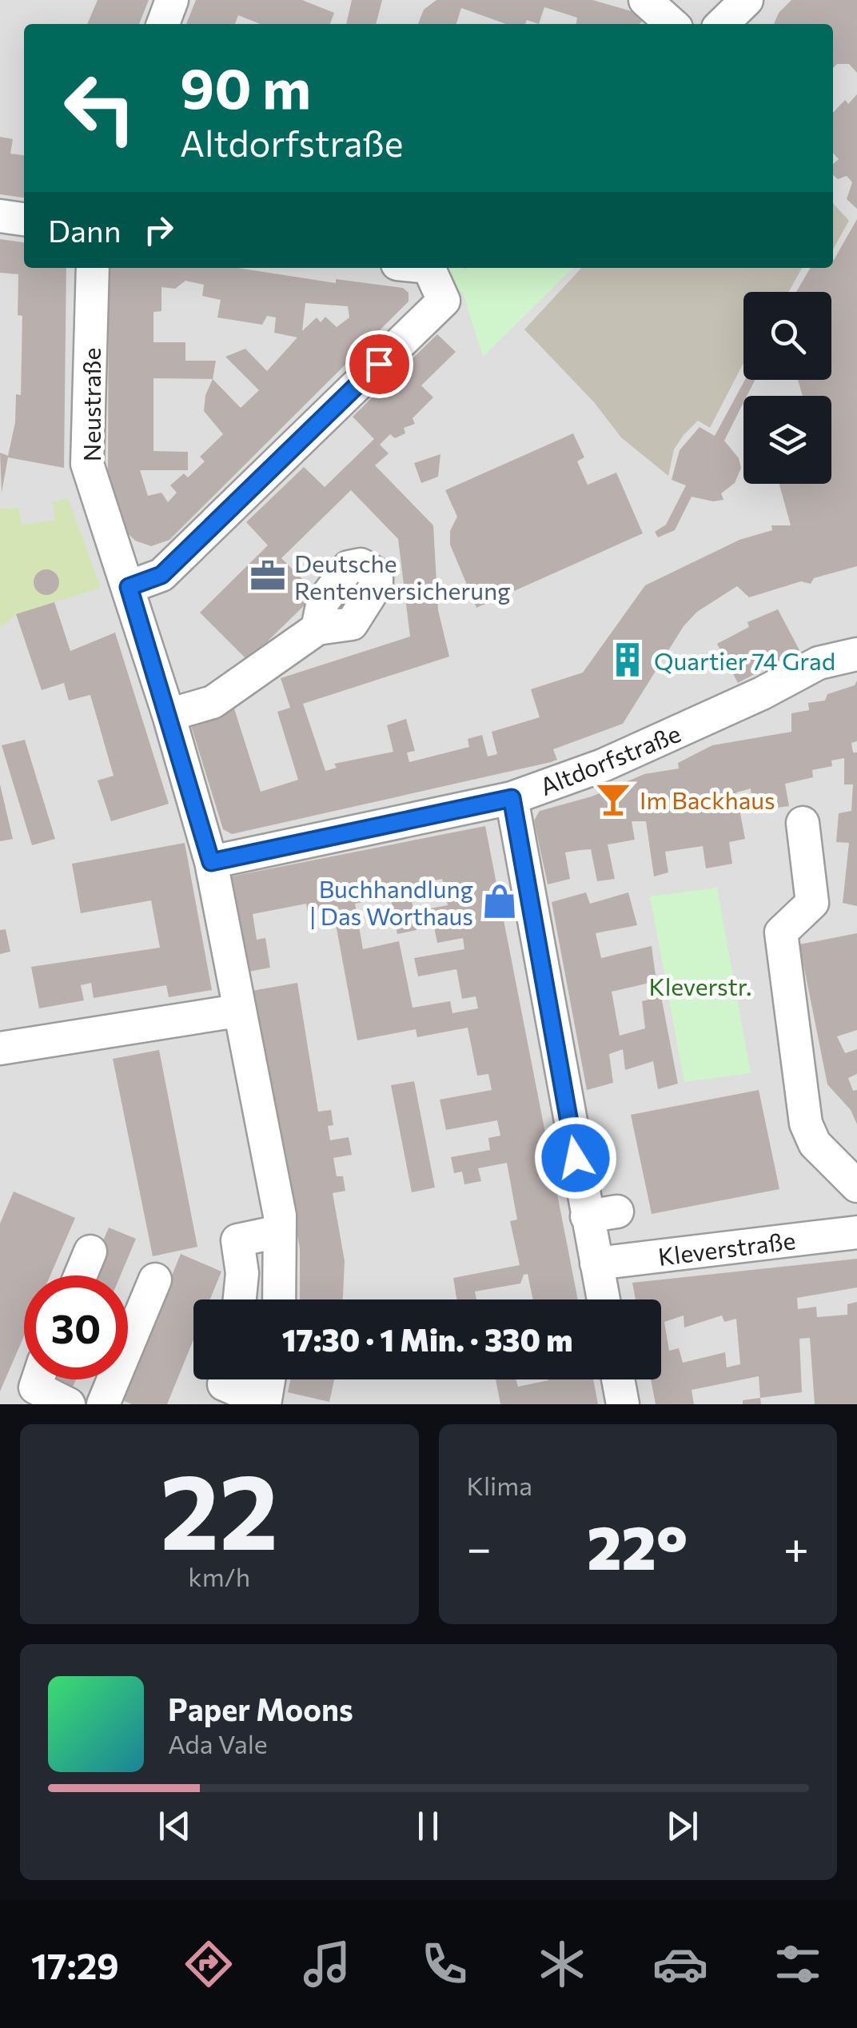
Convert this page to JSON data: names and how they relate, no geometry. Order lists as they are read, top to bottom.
{
  "streets": {
    "street": ["Neustraße", "Altdorfstraße", "Kleverstraße"]
  },
  "crossings": [
    ["Neustraße", "Altdorfstraße"]
  ],
  "parks": ["Kleverstr."],
  "places": {
    "office": ["Deutsche Rentenversicherung"],
    "building": ["Quartier 74 Grad"],
    "bar": ["Im Backhaus"],
    "shop": ["Buchhandlung | Das Worthaus"]
  },
  "page": {
    "turn": ["90 m", "Altdorfstraße"],
    "then": "Dann",
    "limit": "30",
    "trip": "17:30 · 1 Min. · 330 m",
    "tile": [
      ["22", "km/h"],
      "Klima"
    ],
    "heat": ["−", "22°", "+"],
    "song": ["Paper Moons", "Ada Vale"],
    "tabs": "17:29"
  }
}
